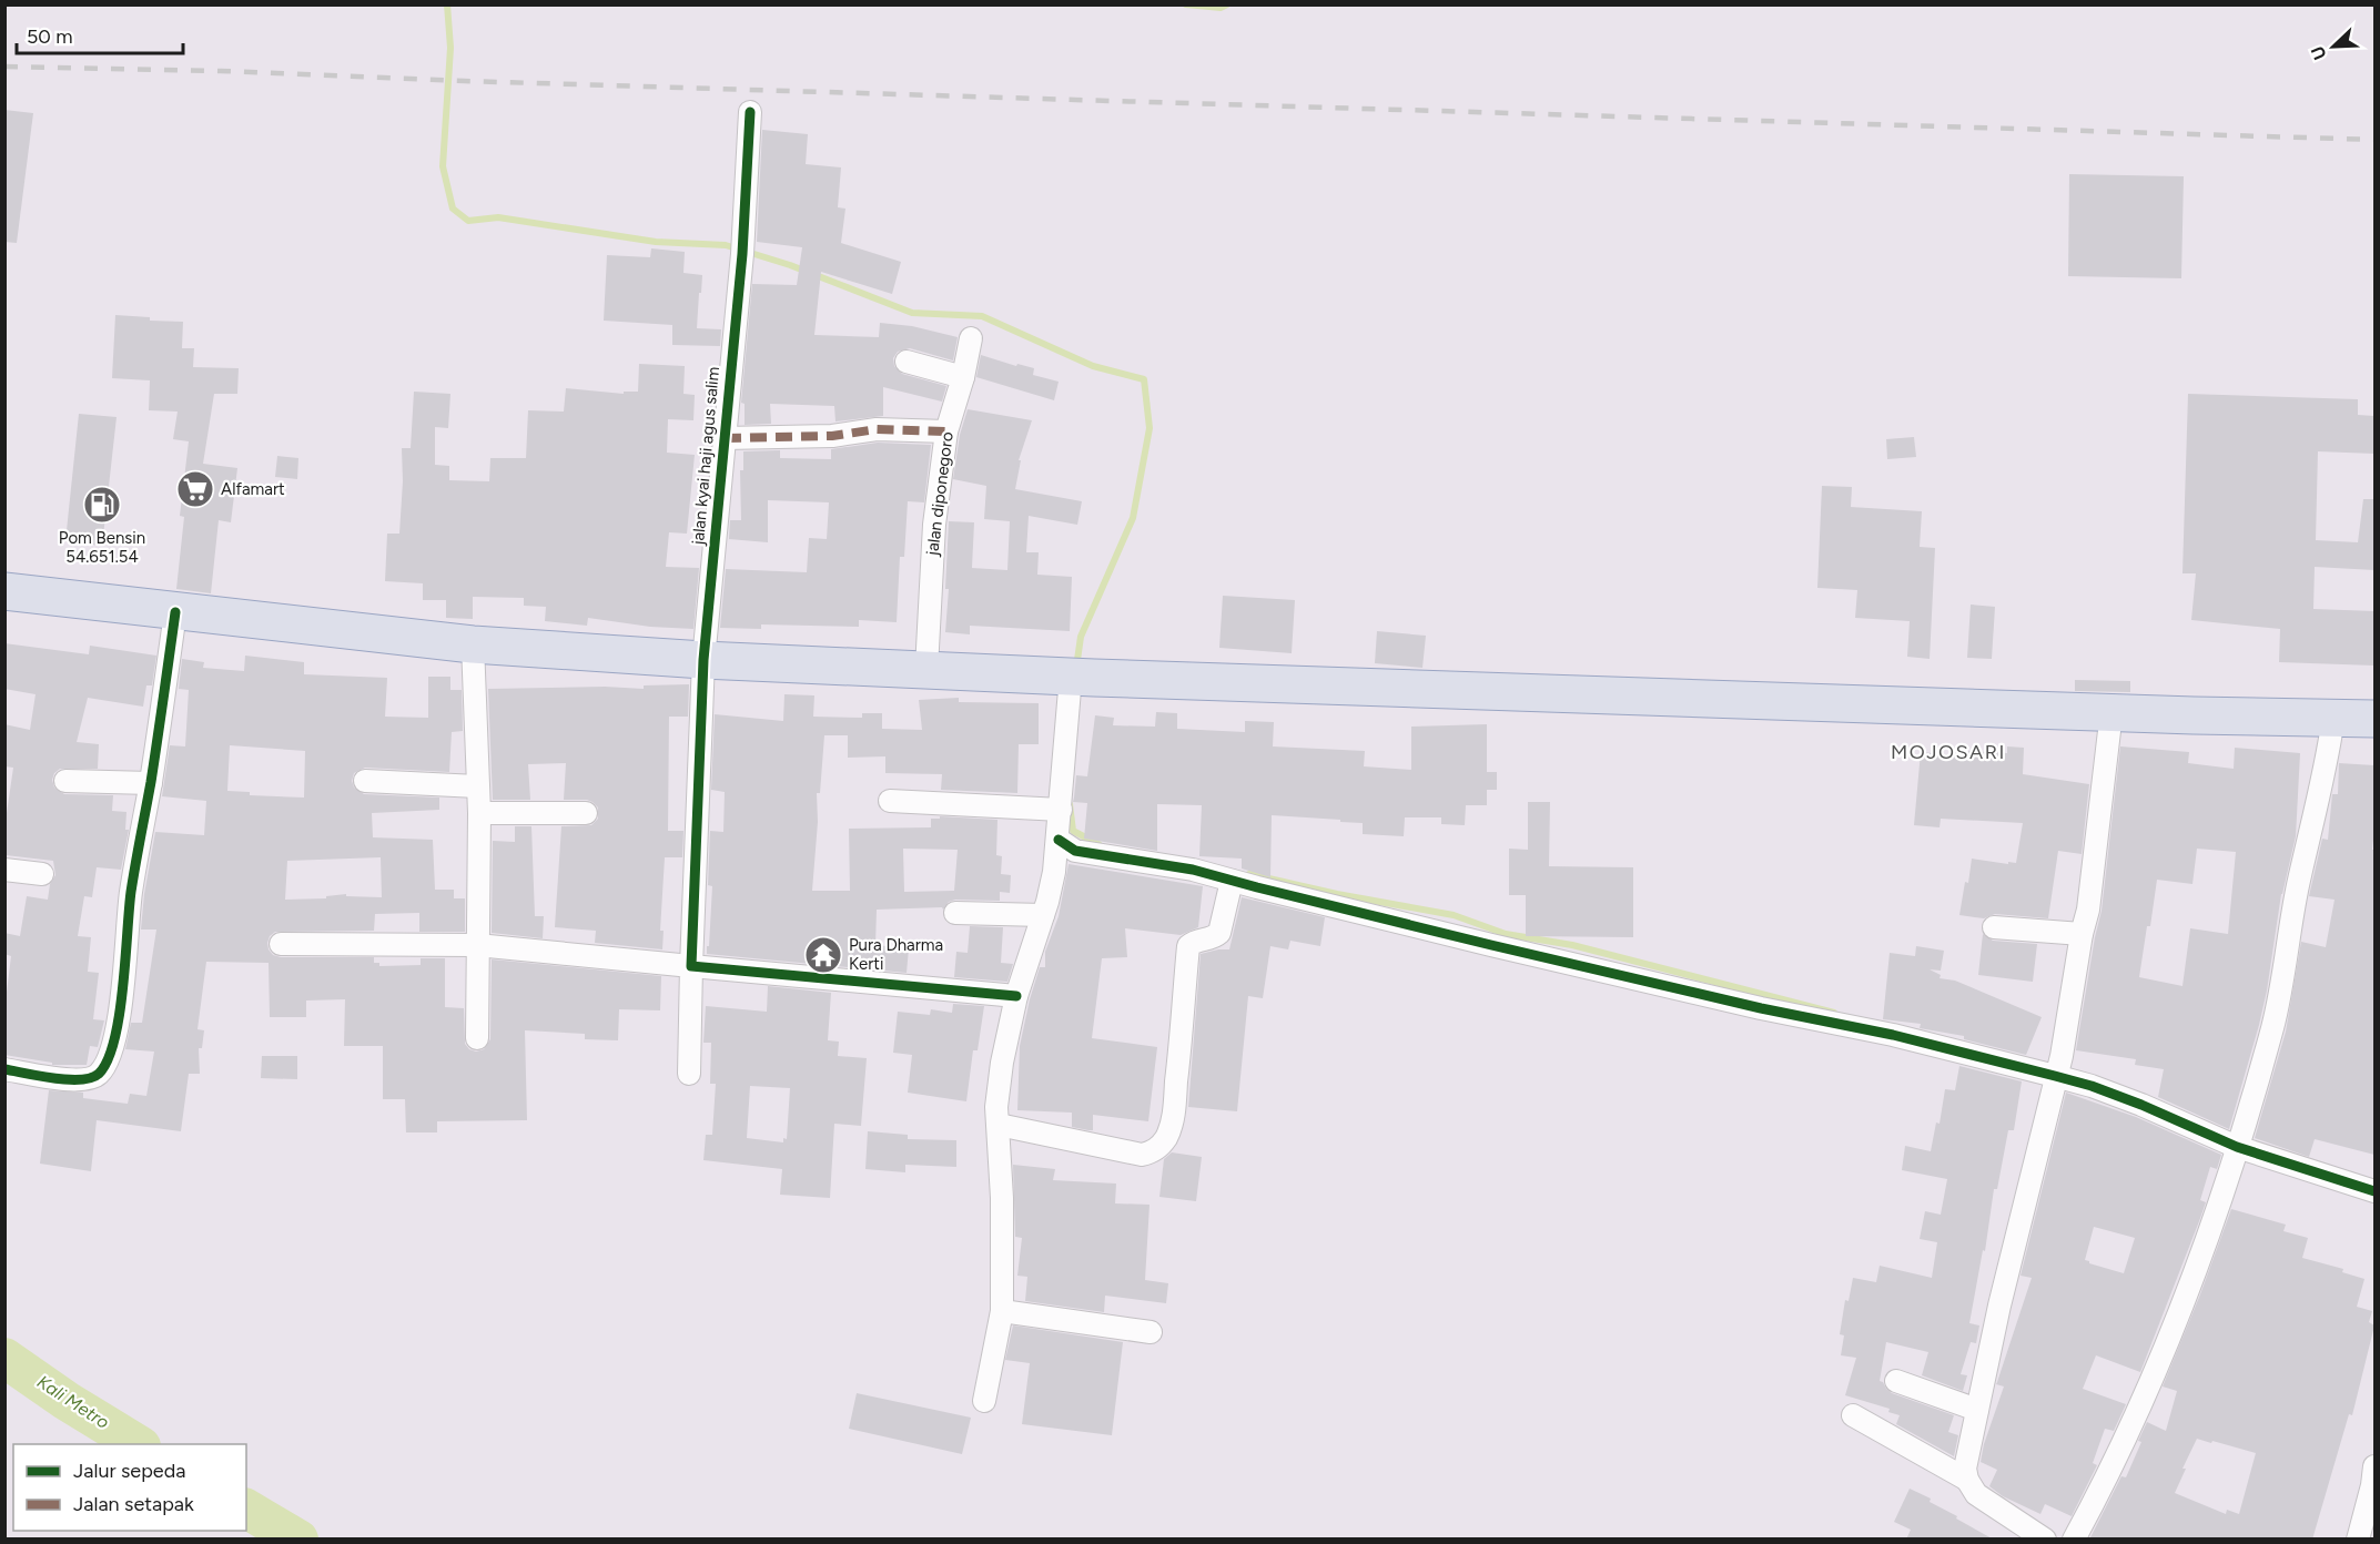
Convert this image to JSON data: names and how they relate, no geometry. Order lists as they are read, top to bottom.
{
  "streets": {
    "street": ["jalan kyai haji agus salim", "jalan diponegoro"]
  },
  "districts": ["MOJOSARI"],
  "water": ["Kali Metro"],
  "places": {
    "supermarket": ["Alfamart"],
    "fuel station": ["Pom Bensin 54.651.54"],
    "temple": ["Pura Dharma Kerti"]
  },
  "legend": ["Jalur sepeda", "Jalan setapak"],
  "scale_bar": "50 m",
  "north": "bottom left"
}
